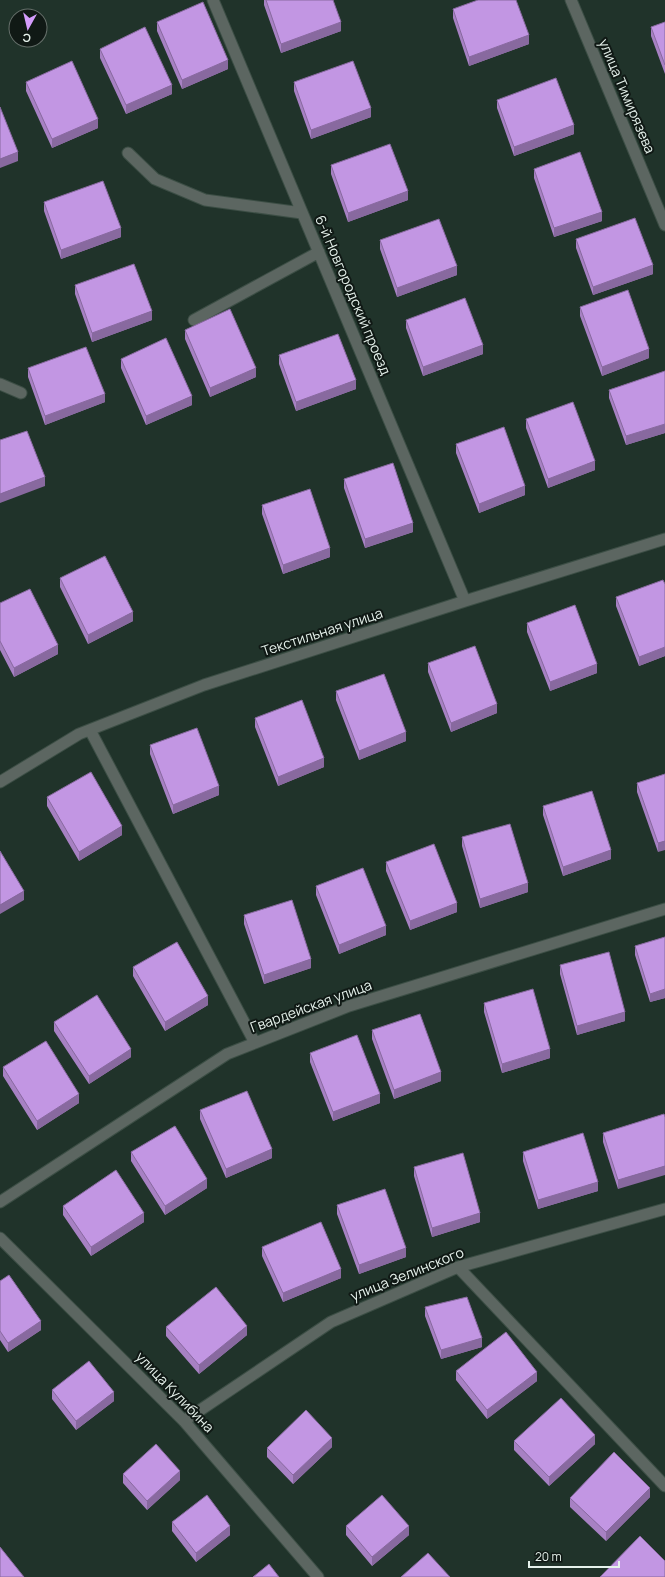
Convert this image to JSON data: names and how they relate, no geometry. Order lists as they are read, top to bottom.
{
  "streets": {
    "street": [
      "улица Тимирязева",
      "6-й Новгородский проезд",
      "Текстильная улица",
      "Гвардейская улица",
      "улица Зелинского",
      "улица Кулибина"
    ]
  },
  "crossings": [
    ["6-й Новгородский проезд", "Текстильная улица"],
    ["улица Зелинского", "улица Кулибина"]
  ],
  "scale_bar": "20 m",
  "north": "bottom"
}
